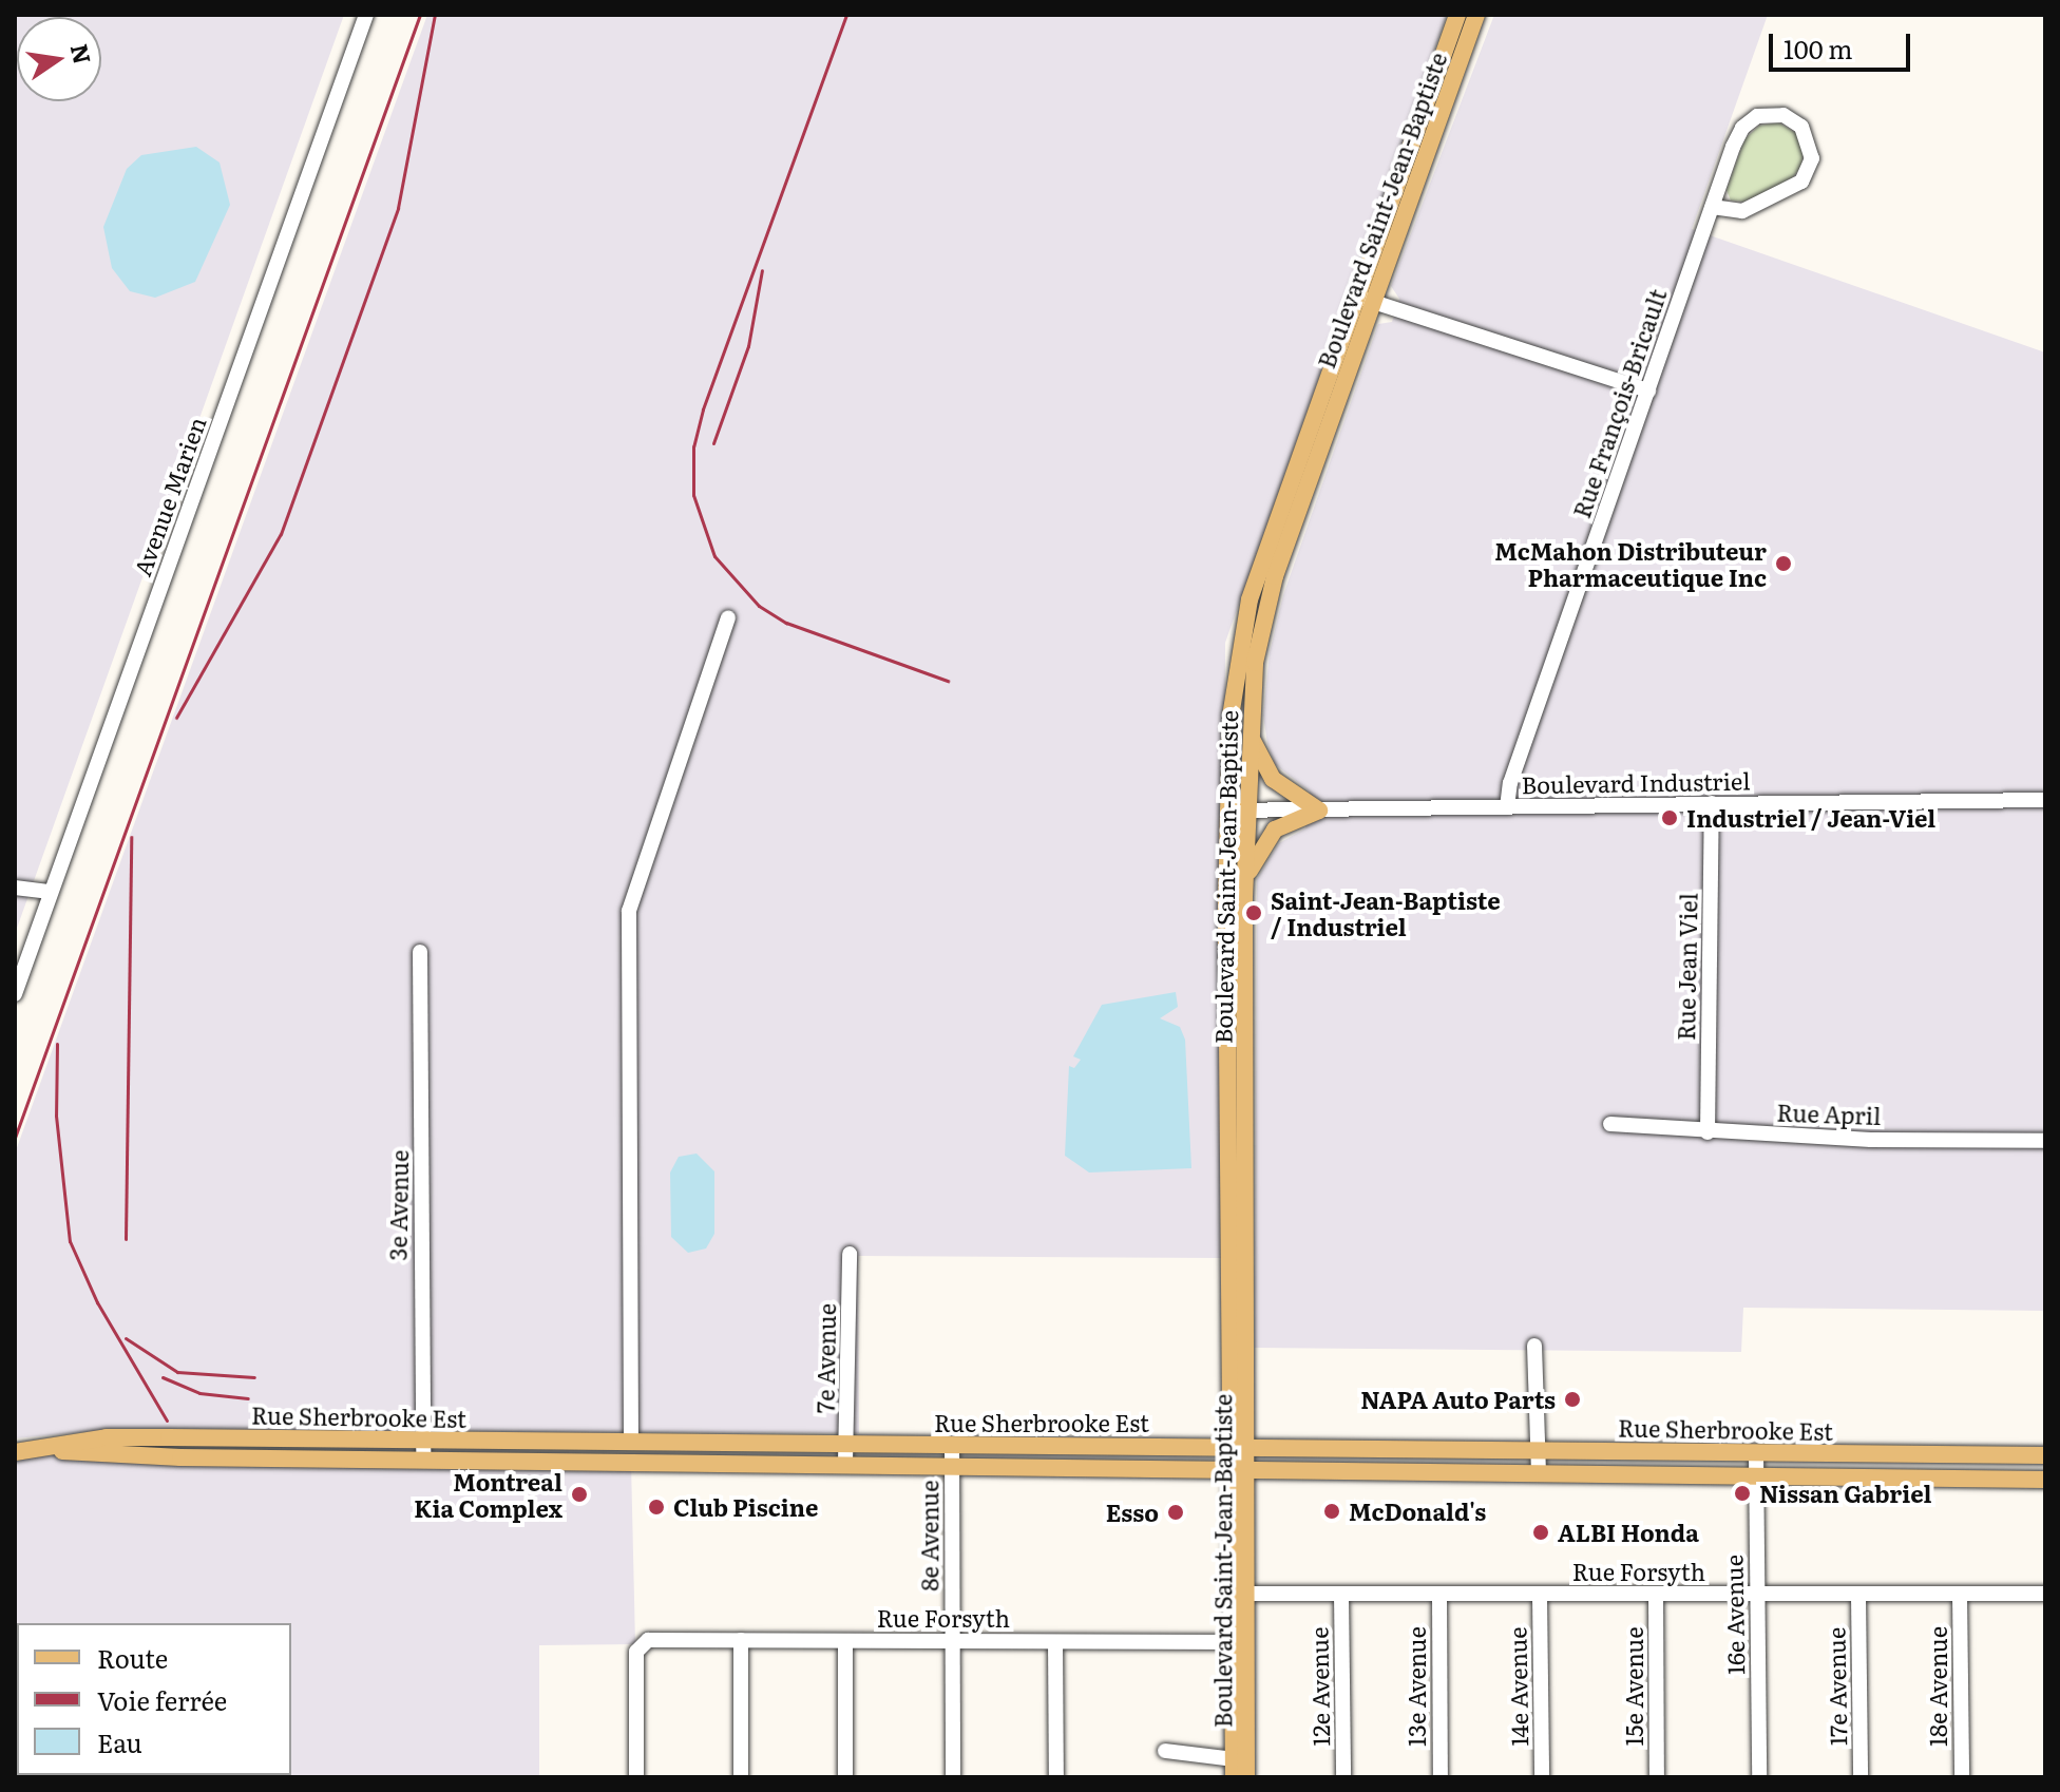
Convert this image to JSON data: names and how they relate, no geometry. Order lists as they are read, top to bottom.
{
  "streets": {
    "main road": ["Boulevard Saint-Jean-Baptiste", "Rue Sherbrooke Est"],
    "street": [
      "Rue François-Bricault",
      "Avenue Marien",
      "Boulevard Industriel",
      "Rue Jean Viel",
      "Rue April",
      "3e Avenue",
      "7e Avenue",
      "8e Avenue",
      "Rue Forsyth",
      "16e Avenue",
      "12e Avenue",
      "13e Avenue",
      "14e Avenue",
      "15e Avenue",
      "17e Avenue",
      "18e Avenue"
    ]
  },
  "crossings": [
    ["Boulevard Saint-Jean-Baptiste", "Boulevard Industriel"],
    ["Boulevard Saint-Jean-Baptiste", "Rue Sherbrooke Est"],
    ["Boulevard Saint-Jean-Baptiste", "Rue Forsyth"],
    ["Rue François-Bricault", "Boulevard Industriel"],
    ["Boulevard Industriel", "Rue Jean Viel"],
    ["Rue Jean Viel", "Rue April"],
    ["3e Avenue", "Rue Sherbrooke Est"],
    ["7e Avenue", "Rue Sherbrooke Est"],
    ["Rue Sherbrooke Est", "8e Avenue"],
    ["Rue Sherbrooke Est", "16e Avenue"],
    ["8e Avenue", "Rue Forsyth"],
    ["Rue Forsyth", "16e Avenue"],
    ["Rue Forsyth", "12e Avenue"],
    ["Rue Forsyth", "13e Avenue"],
    ["Rue Forsyth", "14e Avenue"],
    ["Rue Forsyth", "15e Avenue"],
    ["Rue Forsyth", "17e Avenue"],
    ["Rue Forsyth", "18e Avenue"]
  ],
  "places": [
    "McMahon Distributeur Pharmaceutique Inc",
    "Industriel / Jean-Viel",
    "Saint-Jean-Baptiste / Industriel",
    "NAPA Auto Parts",
    "Nissan Gabriel",
    "Montreal Kia Complex",
    "Club Piscine",
    "McDonald's",
    "Esso",
    "ALBI Honda"
  ],
  "legend": ["Route", "Voie ferrée", "Eau"],
  "scale_bar": "100 m",
  "north": "right"
}
